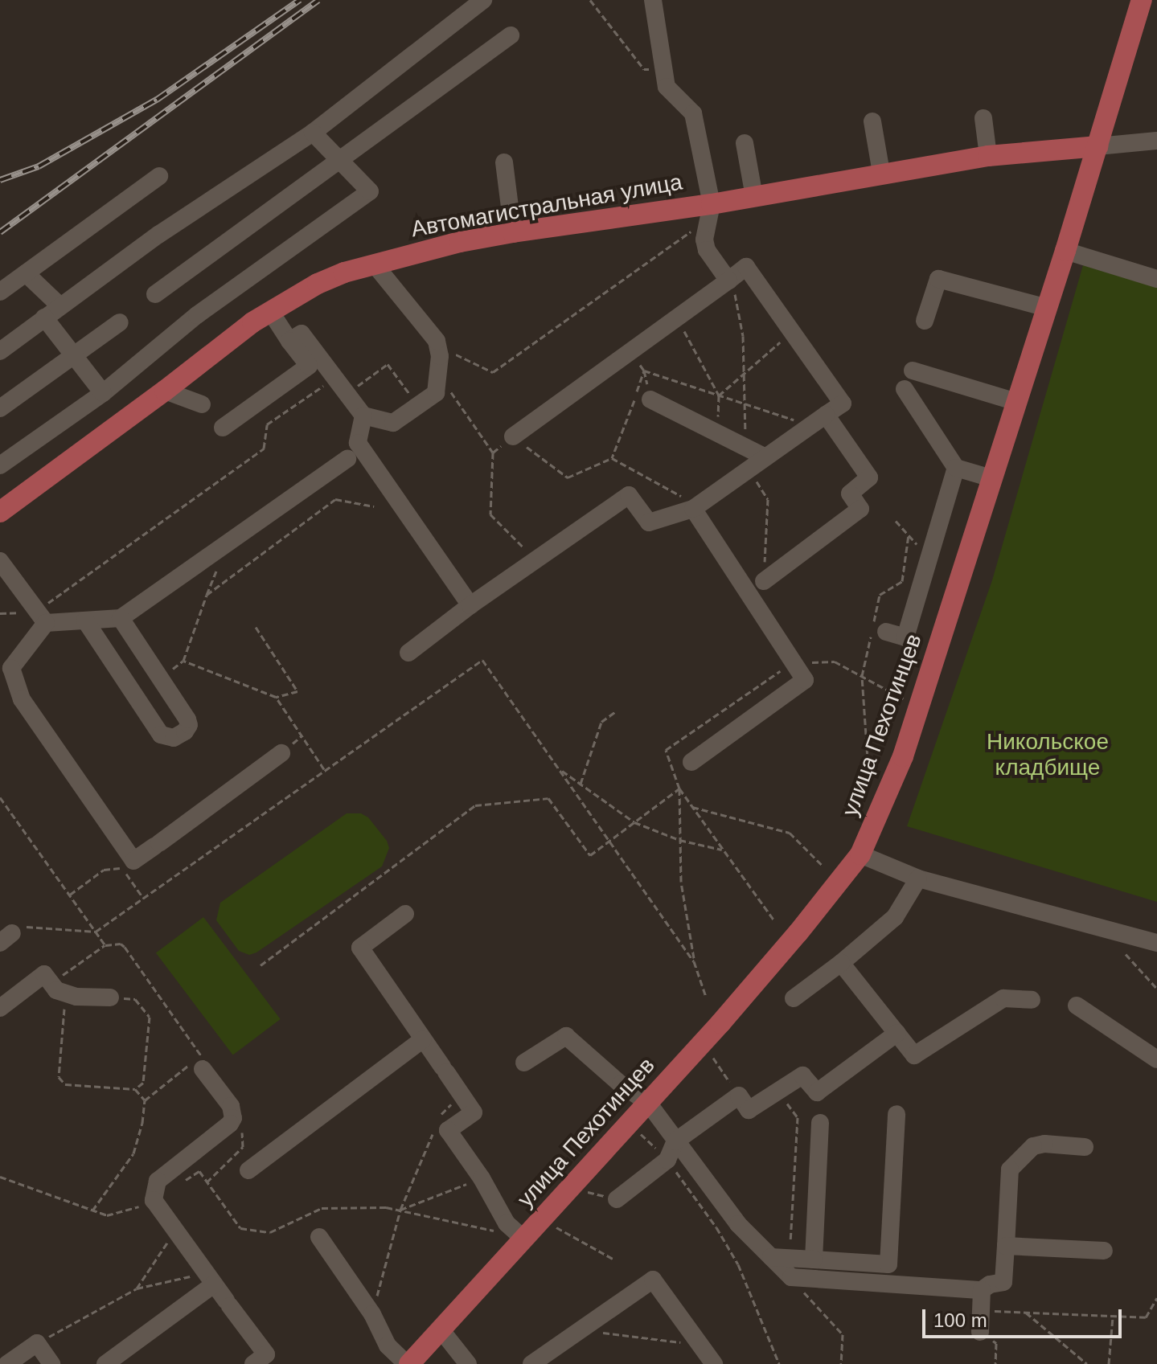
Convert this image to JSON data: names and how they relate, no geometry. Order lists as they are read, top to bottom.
{
  "streets": {
    "main road": ["Автомагистральная улица", "улица Пехотинцев"]
  },
  "crossings": [
    ["Автомагистральная улица", "улица Пехотинцев"]
  ],
  "parks": ["Никольское кладбище"],
  "scale_bar": "100 m"
}
